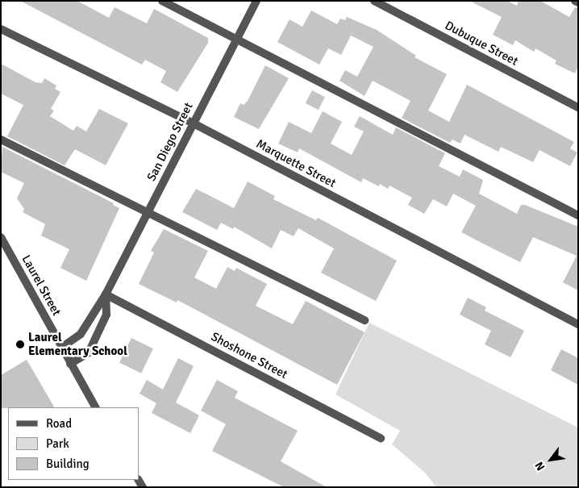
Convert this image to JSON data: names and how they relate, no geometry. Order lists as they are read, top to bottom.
{
  "streets": {
    "street": [
      "Dubuque Street",
      "San Diego Street",
      "Marquette Street",
      "Laurel Street",
      "Shoshone Street"
    ]
  },
  "crossings": [
    ["San Diego Street", "Marquette Street"],
    ["San Diego Street", "Laurel Street"],
    ["San Diego Street", "Shoshone Street"]
  ],
  "places": ["Laurel Elementary School"],
  "legend": ["Road", "Park", "Building"],
  "north": "bottom left"
}
